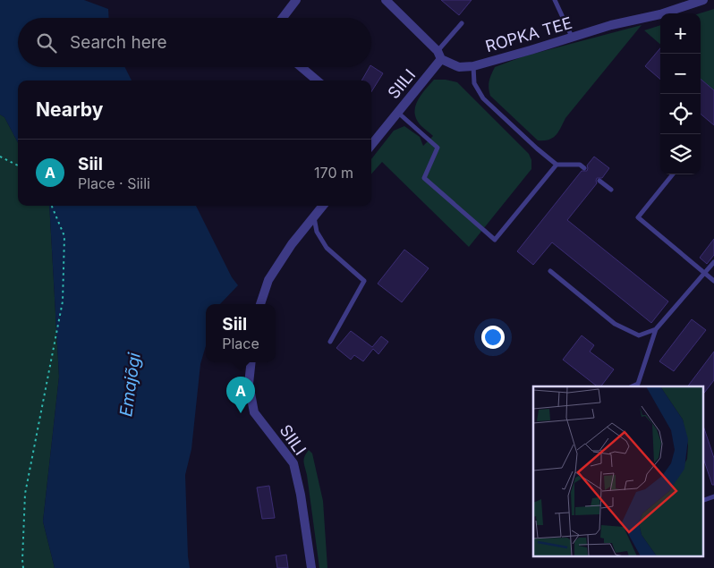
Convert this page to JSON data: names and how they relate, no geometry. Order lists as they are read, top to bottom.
{
  "streets": {
    "street": ["ROPKA TEE", "SIILI"]
  },
  "crossings": [
    ["ROPKA TEE", "SIILI"]
  ],
  "water": ["Emajõgi"],
  "page": {
    "map_buttons": ["+", "−"],
    "search": "Search here",
    "heading": "Nearby",
    "list": [
      {
        "mark": "A",
        "name": "Siil",
        "note": "Place · Siili",
        "value": "170 m"
      }
    ],
    "popup": ["Siil", "Place"],
    "pins": "A"
  }
}
